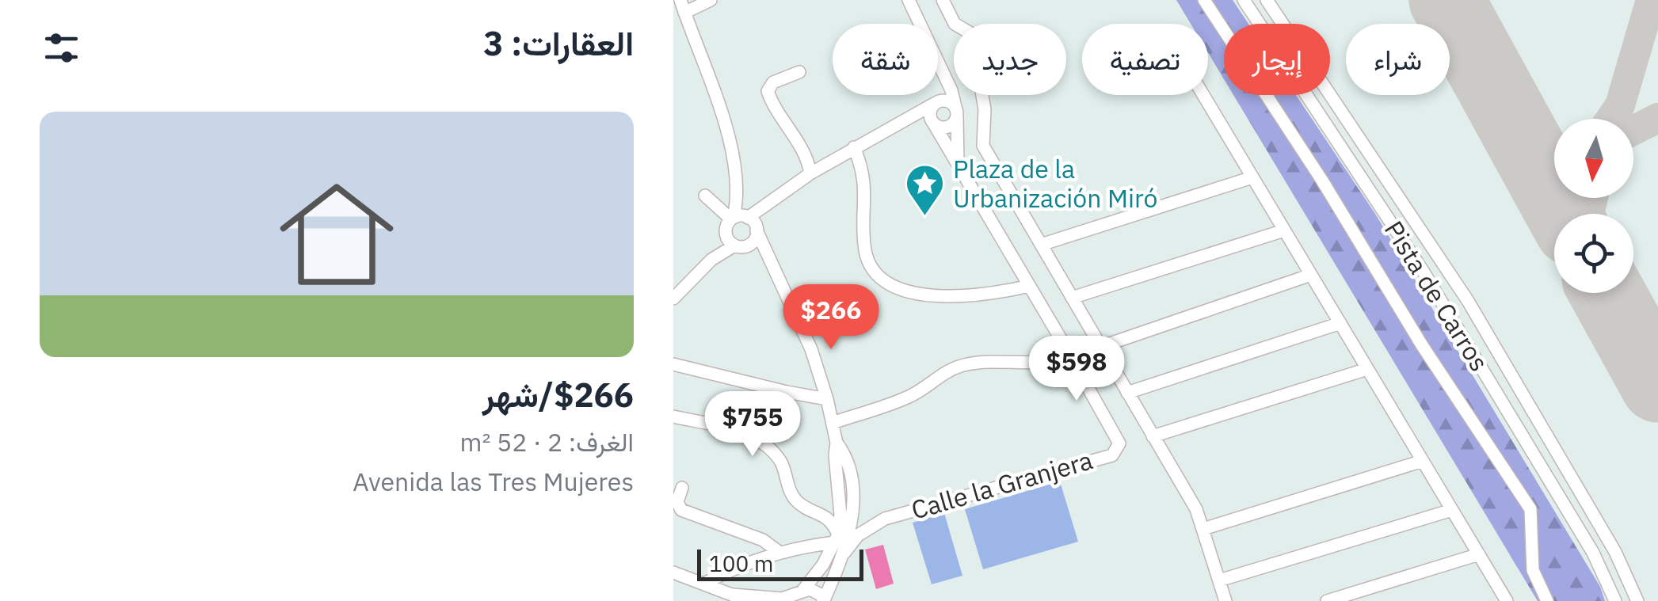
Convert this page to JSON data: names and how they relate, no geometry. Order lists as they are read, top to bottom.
{
  "streets": {
    "street": ["Pista de Carros", "Calle la Granjera"]
  },
  "places": {
    "place": ["Plaza de la Urbanización Miró"]
  },
  "scale_bar": "100 m",
  "north": "bottom",
  "page": {
    "heading": "العقارات: 3",
    "chip": [
      "شراء",
      "إيجار",
      "تصفية",
      "جديد",
      "شقة"
    ],
    "list": [
      {
        "name": "$266/شهر",
        "note": "الغرف: 2 · 52 m² · Avenida las Tres Mujeres"
      }
    ],
    "price": ["$266", "$598", "$755"],
    "scale": "100 m"
  }
}
